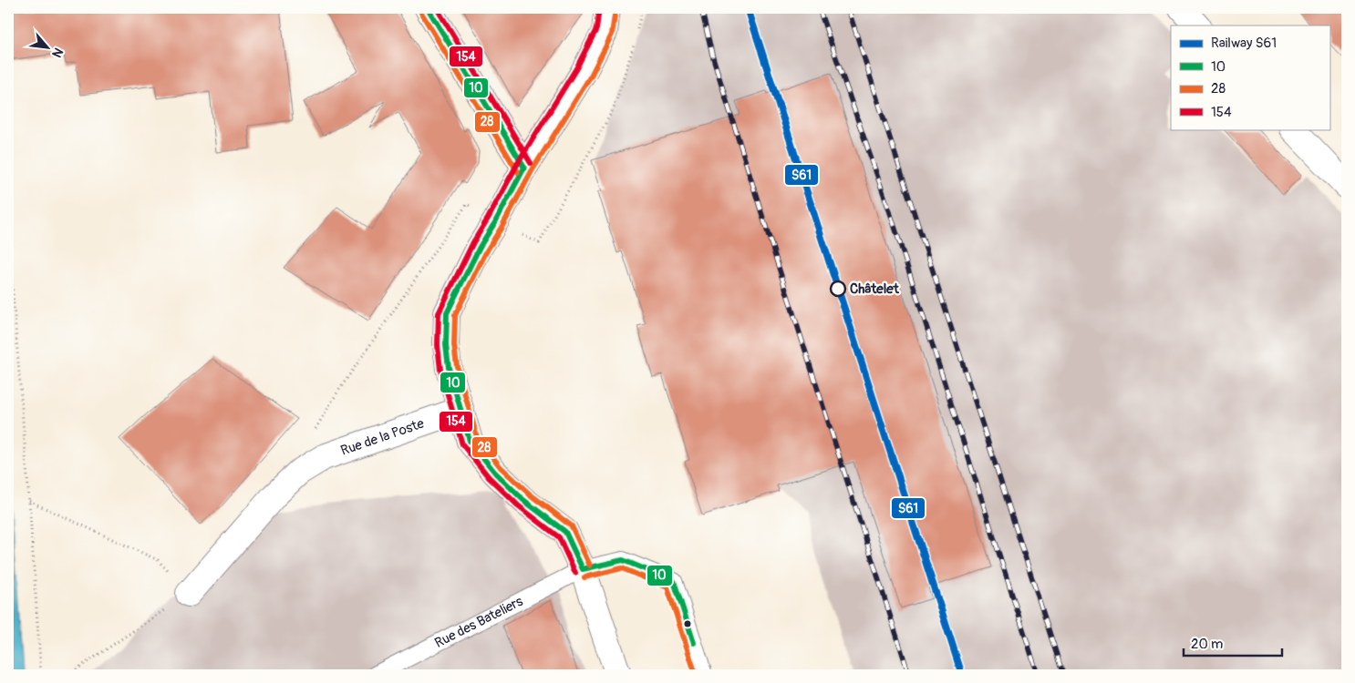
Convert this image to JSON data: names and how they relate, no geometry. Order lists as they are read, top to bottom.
{
  "streets": {
    "street": ["Rue de la Poste"],
    "lane": ["Rue des Bateliers"]
  },
  "places": ["Châtelet"],
  "lines": [
    "rail line S61",
    "transit line 10",
    "transit line 154",
    "transit line 28"
  ],
  "legend": [
    "Railway S61",
    "10",
    "28",
    "154"
  ],
  "scale_bar": "20 m",
  "north": "bottom right"
}
